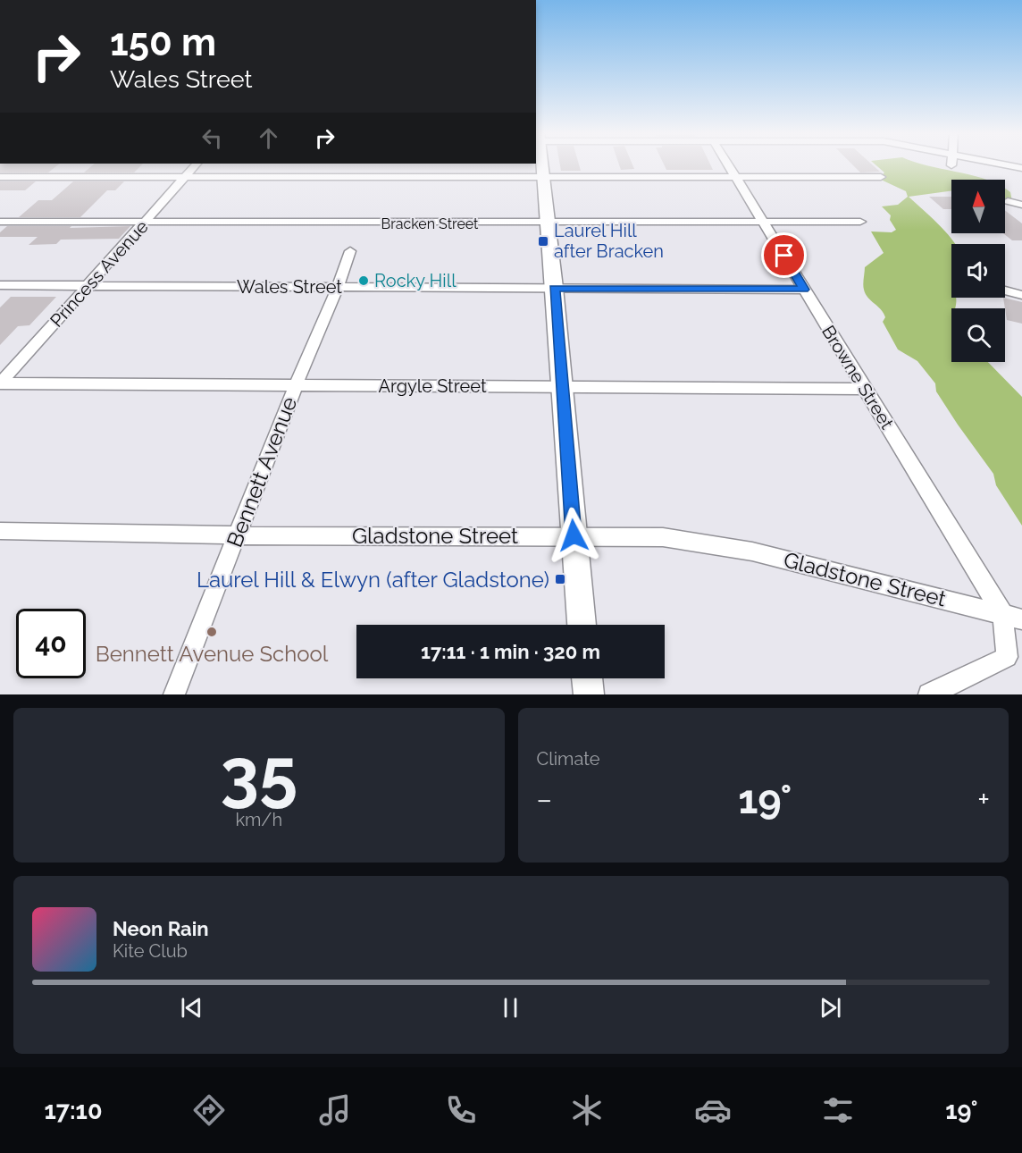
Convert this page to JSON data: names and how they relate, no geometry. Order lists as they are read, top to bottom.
{
  "streets": {
    "street": [
      "Bracken Street",
      "Princess Avenue",
      "Wales Street",
      "Browne Street",
      "Argyle Street",
      "Bennett Avenue",
      "Gladstone Street"
    ]
  },
  "crossings": [
    ["Bracken Street", "Princess Avenue"],
    ["Bracken Street", "Browne Street"],
    ["Princess Avenue", "Wales Street"],
    ["Princess Avenue", "Argyle Street"],
    ["Wales Street", "Browne Street"],
    ["Wales Street", "Bennett Avenue"],
    ["Browne Street", "Argyle Street"],
    ["Browne Street", "Gladstone Street"],
    ["Argyle Street", "Bennett Avenue"],
    ["Bennett Avenue", "Gladstone Street"]
  ],
  "places": {
    "transit": ["Laurel Hill after Bracken", "Laurel Hill & Elwyn (after Gladstone)"],
    "other": ["Rocky Hill", "Bennett Avenue School"]
  },
  "north": "top",
  "page": {
    "turn": ["150 m", "Wales Street"],
    "limit": "40",
    "trip": "17:11 · 1 min · 320 m",
    "tile": [
      ["35", "km/h"],
      "Climate"
    ],
    "heat": ["−", "19°", "+"],
    "song": ["Neon Rain", "Kite Club"],
    "tabs": ["17:10", "19°"]
  }
}
